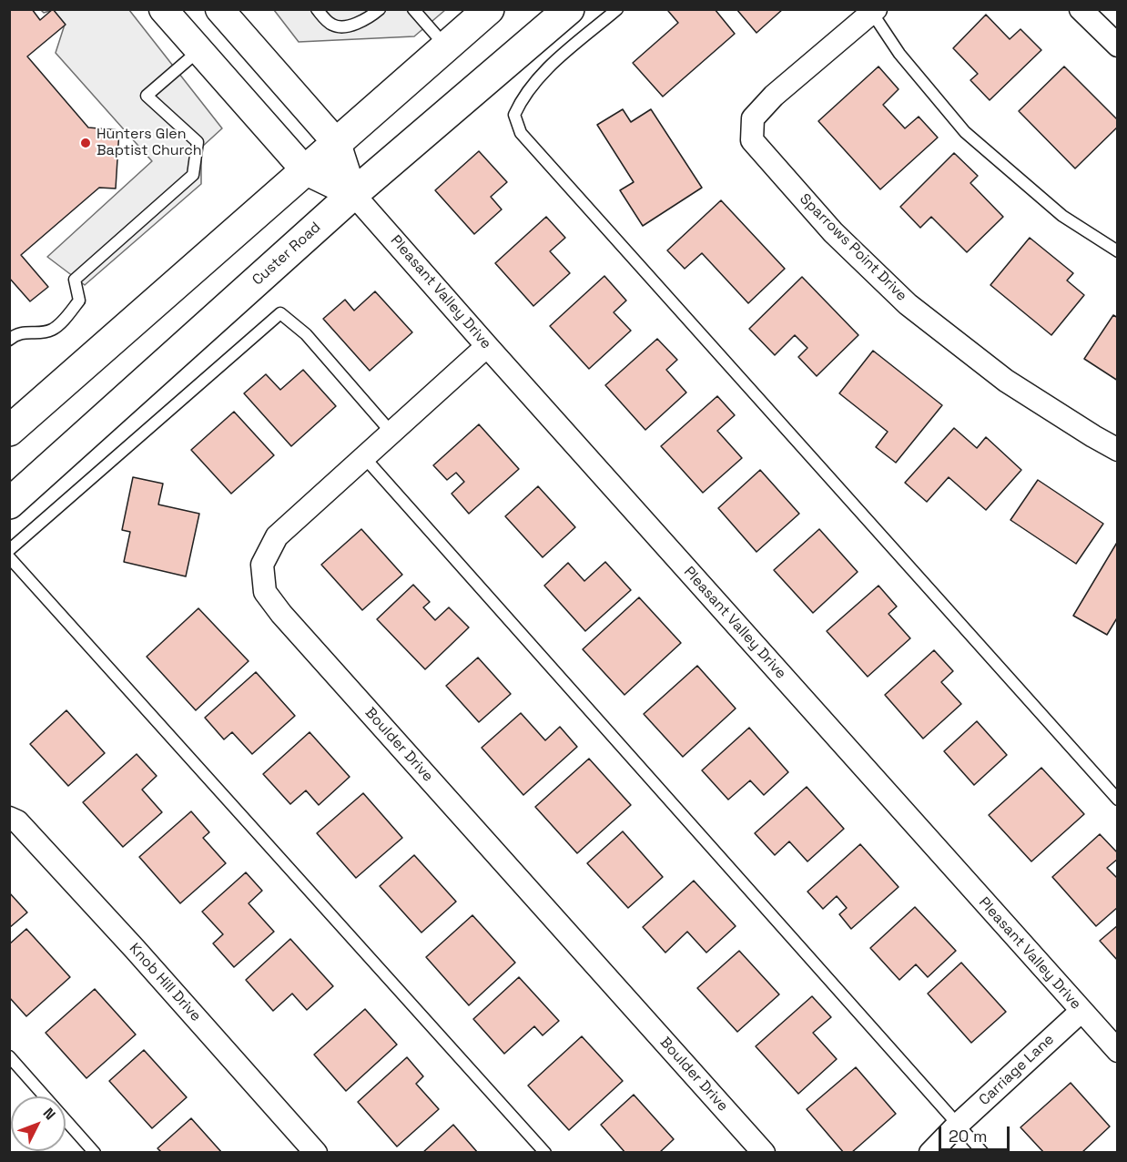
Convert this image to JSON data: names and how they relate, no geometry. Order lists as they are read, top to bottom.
{
  "streets": {
    "main road": ["Custer Road"],
    "street": [
      "Sparrows Point Drive",
      "Pleasant Valley Drive",
      "Boulder Drive",
      "Knob Hill Drive",
      "Carriage Lane"
    ]
  },
  "crossings": [
    ["Custer Road", "Pleasant Valley Drive"],
    ["Pleasant Valley Drive", "Boulder Drive"],
    ["Pleasant Valley Drive", "Carriage Lane"]
  ],
  "places": ["Hunters Glen Baptist Church"],
  "scale_bar": "20 m",
  "north": "top right"
}
